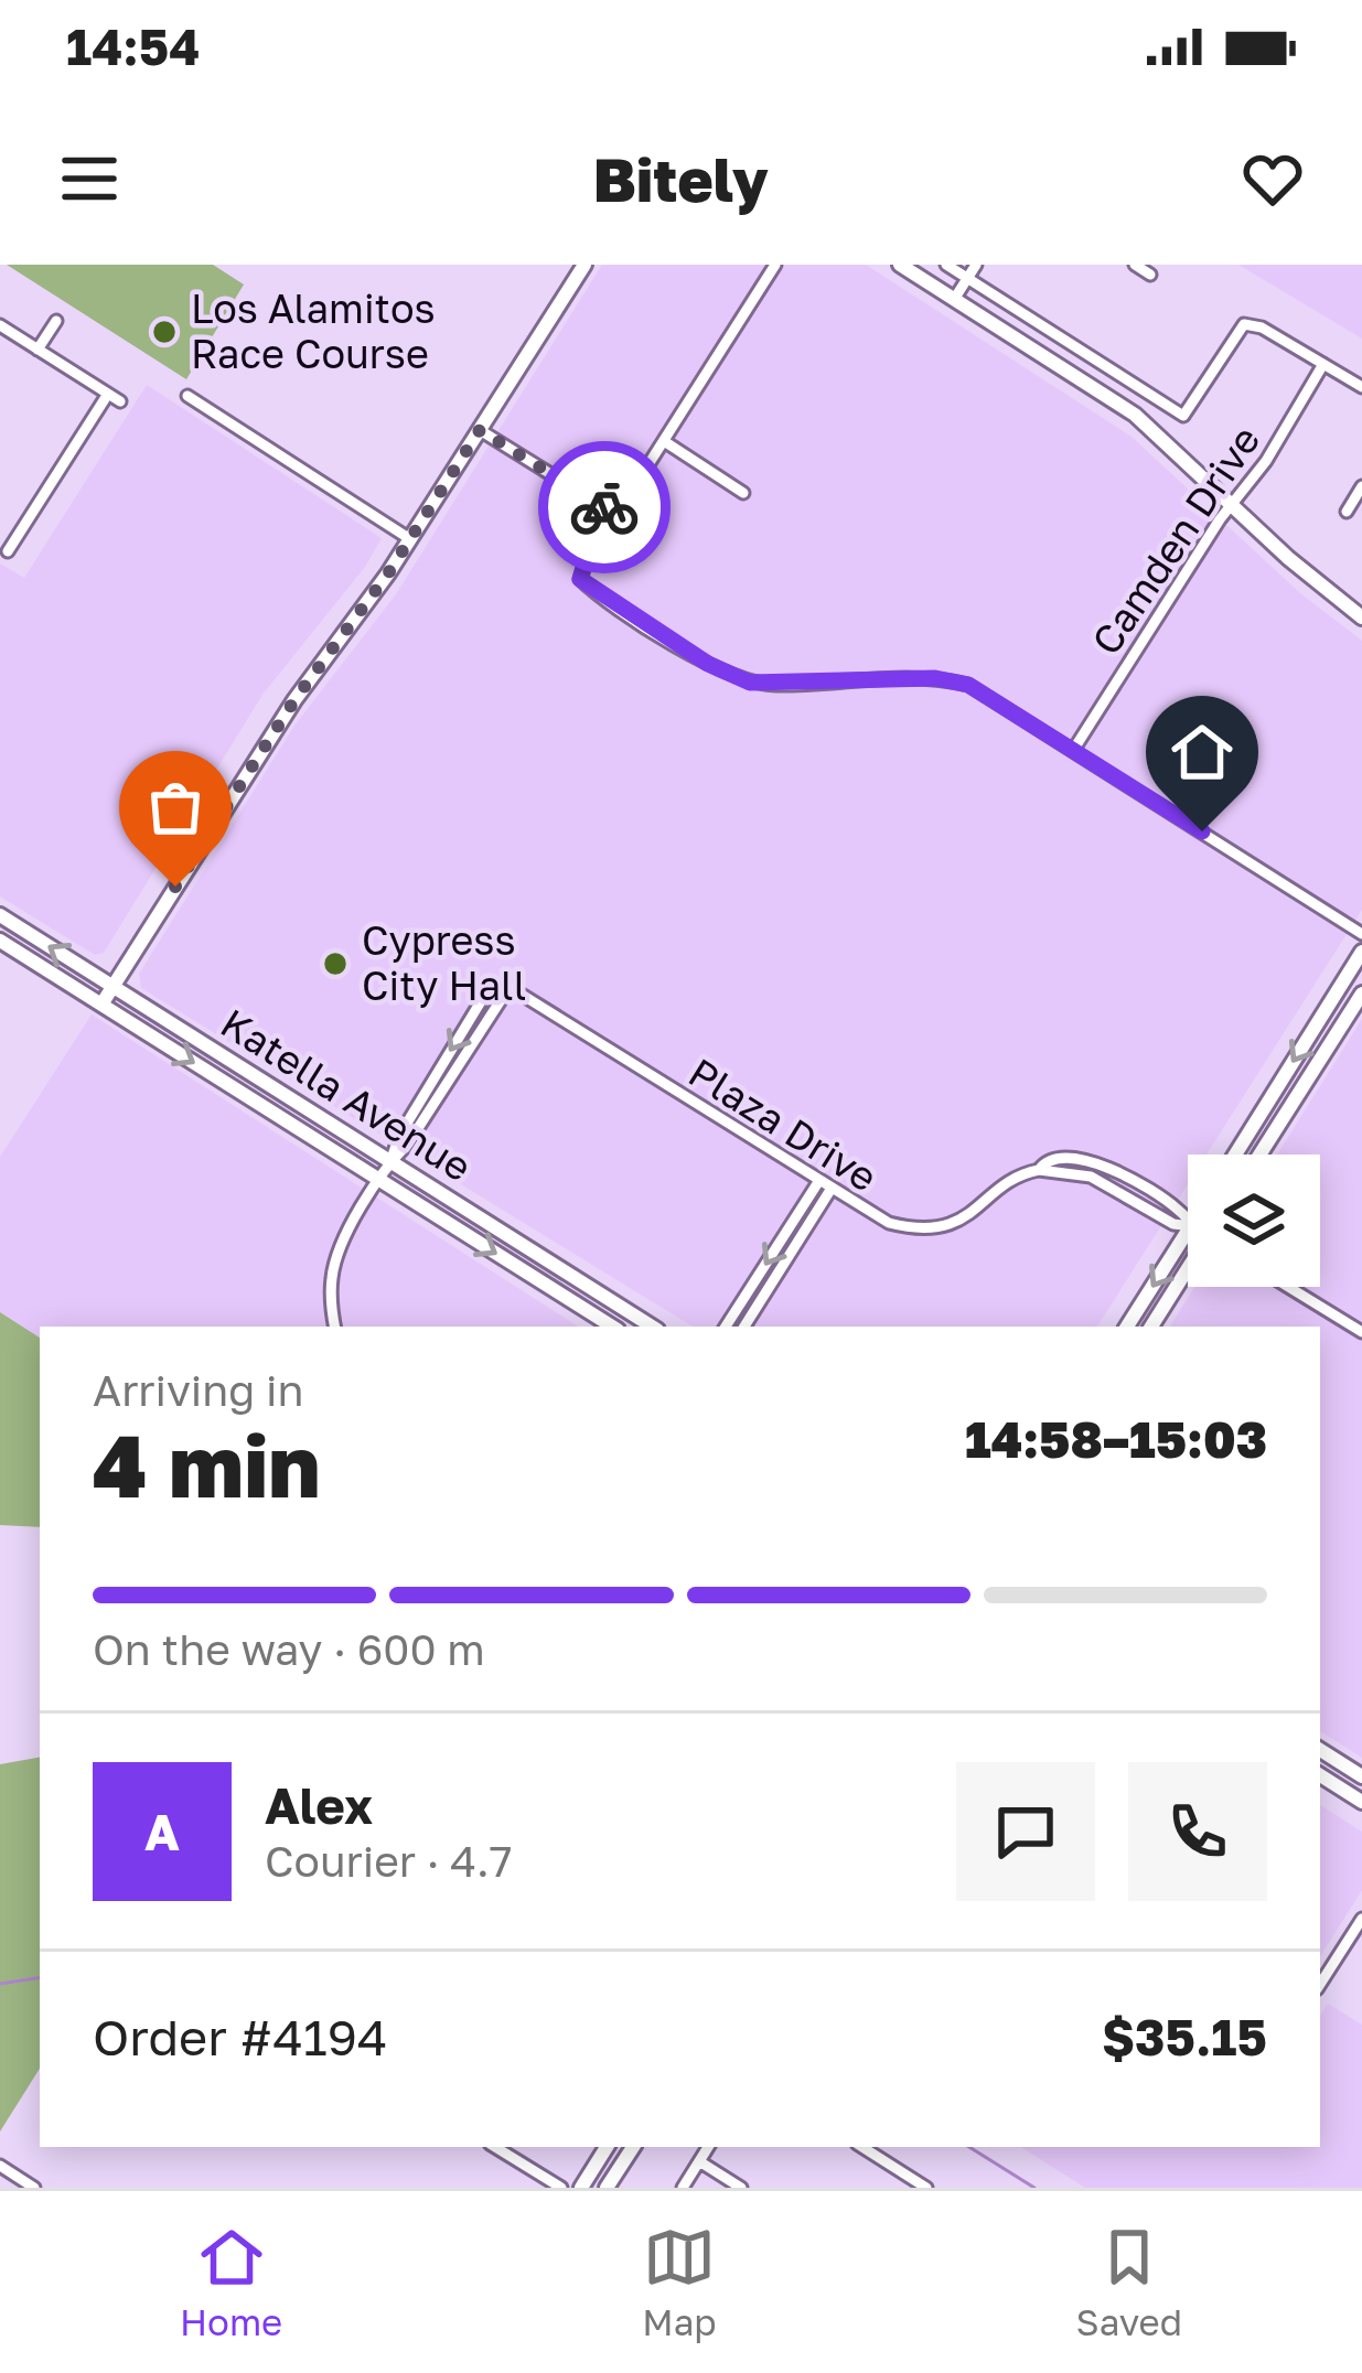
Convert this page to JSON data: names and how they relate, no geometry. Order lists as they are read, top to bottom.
{
  "streets": {
    "main road": ["Katella Avenue"],
    "street": ["Camden Drive", "Plaza Drive"]
  },
  "crossings": [
    ["Katella Avenue", "Plaza Drive"]
  ],
  "places": ["Los Alamitos Race Course", "Cypress City Hall"],
  "page": {
    "status": "14:54",
    "header": "Bitely",
    "heading": ["4 min", "Arriving in", "14:58–15:03"],
    "panel": [
      "Alex",
      "Courier · 4.7",
      "Order #4194",
      "$35.15"
    ],
    "bar": "On the way · 600 m",
    "round": "A",
    "tabs": ["Home", "Map", "Saved"]
  }
}
